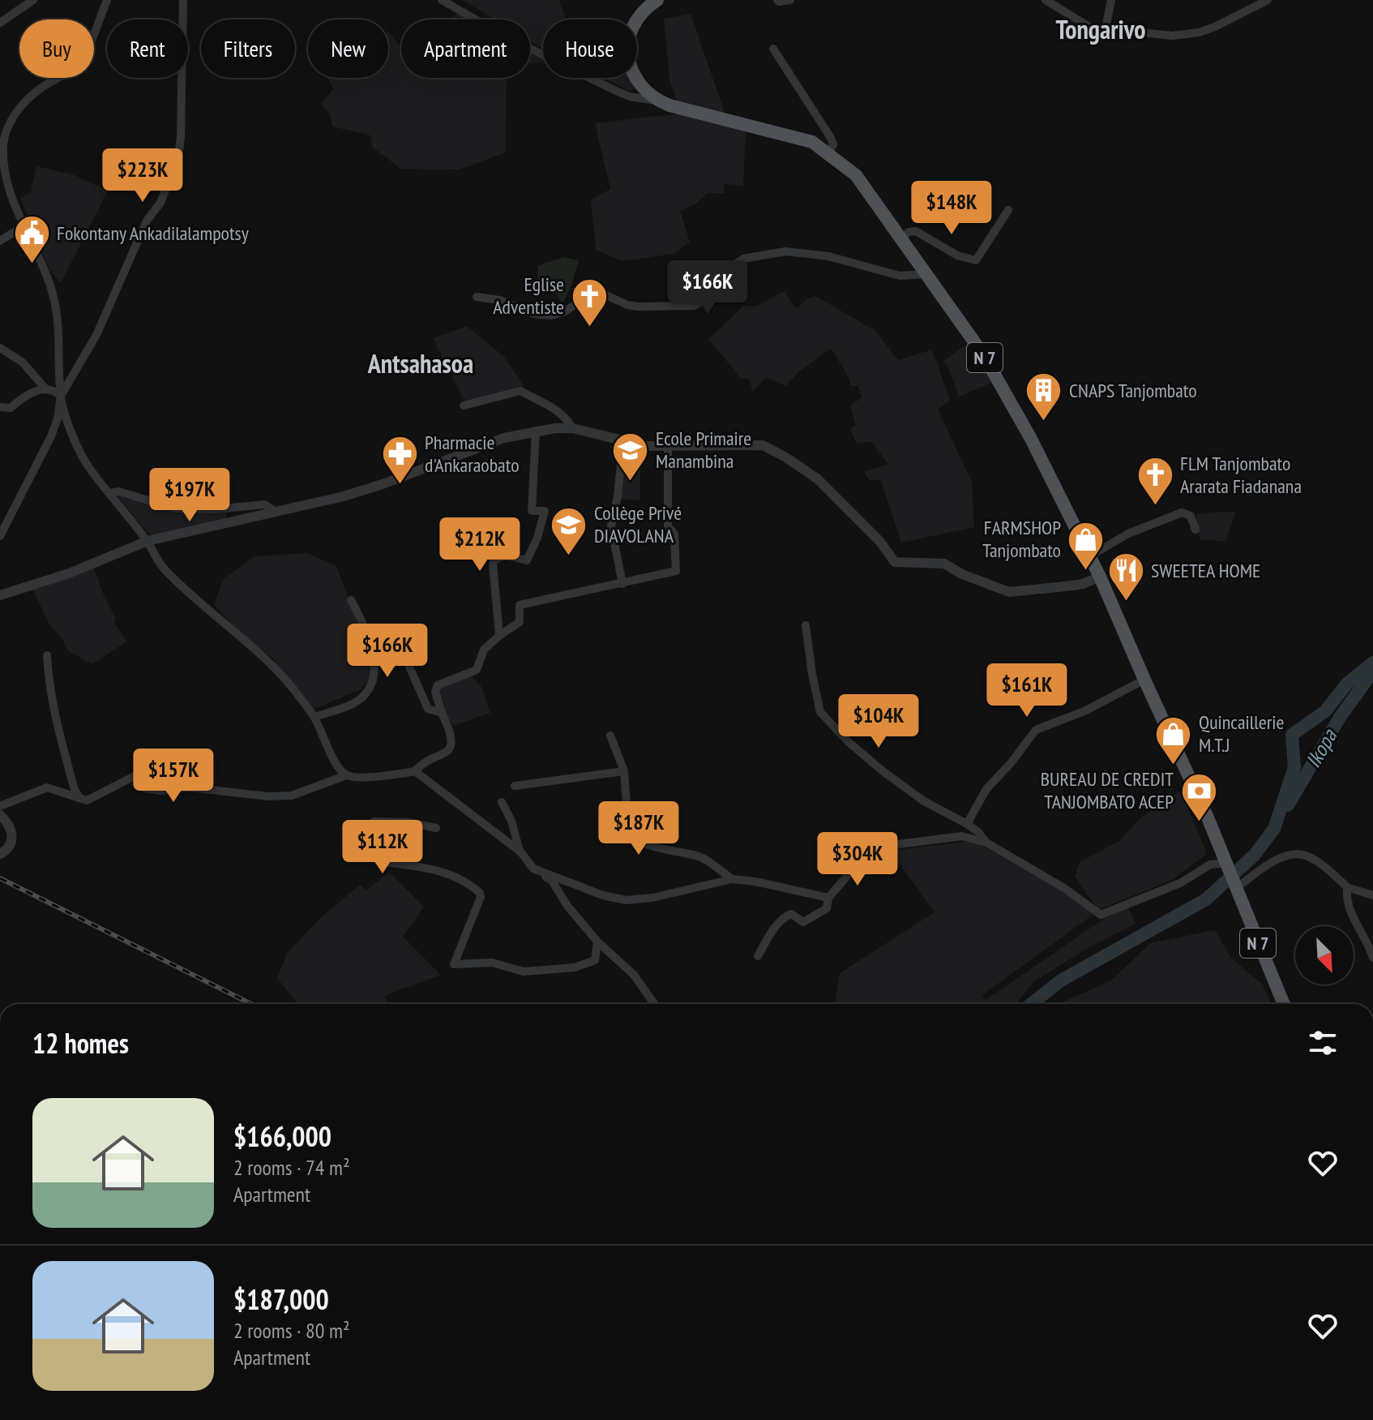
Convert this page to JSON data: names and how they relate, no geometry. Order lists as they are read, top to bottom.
{
  "streets": {
    "main road": ["N 7"]
  },
  "districts": ["Tongarivo", "Antsahasoa"],
  "water": ["Ikopa"],
  "places": {
    "public building": ["Fokontany Ankadilalampotsy"],
    "church": ["Eglise Adventiste", "FLM Tanjombato Ararata Fiadanana"],
    "building": ["CNAPS Tanjombato"],
    "school or university": ["Ecole Primaire Manambina", "Collège Privé DIAVOLANA"],
    "pharmacy": ["Pharmacie d'Ankaraobato"],
    "shop": ["FARMSHOP Tanjombato", "Quincaillerie M.T.J"],
    "restaurant": ["SWEETEA HOME"],
    "bank": ["BUREAU DE CREDIT TANJOMBATO ACEP"]
  },
  "north": "bottom right",
  "page": {
    "chip": [
      "Buy",
      "Rent",
      "Filters",
      "New",
      "Apartment",
      "House"
    ],
    "price": [
      "$223K",
      "$148K",
      "$166K",
      "$197K",
      "$212K",
      "$166K",
      "$161K",
      "$104K",
      "$157K",
      "$187K",
      "$112K",
      "$304K"
    ],
    "heading": "12 homes",
    "list": [
      {
        "name": "$166,000",
        "note": "2 rooms · 74 m² · Apartment"
      },
      {
        "name": "$187,000",
        "note": "2 rooms · 80 m² · Apartment"
      }
    ]
  }
}
